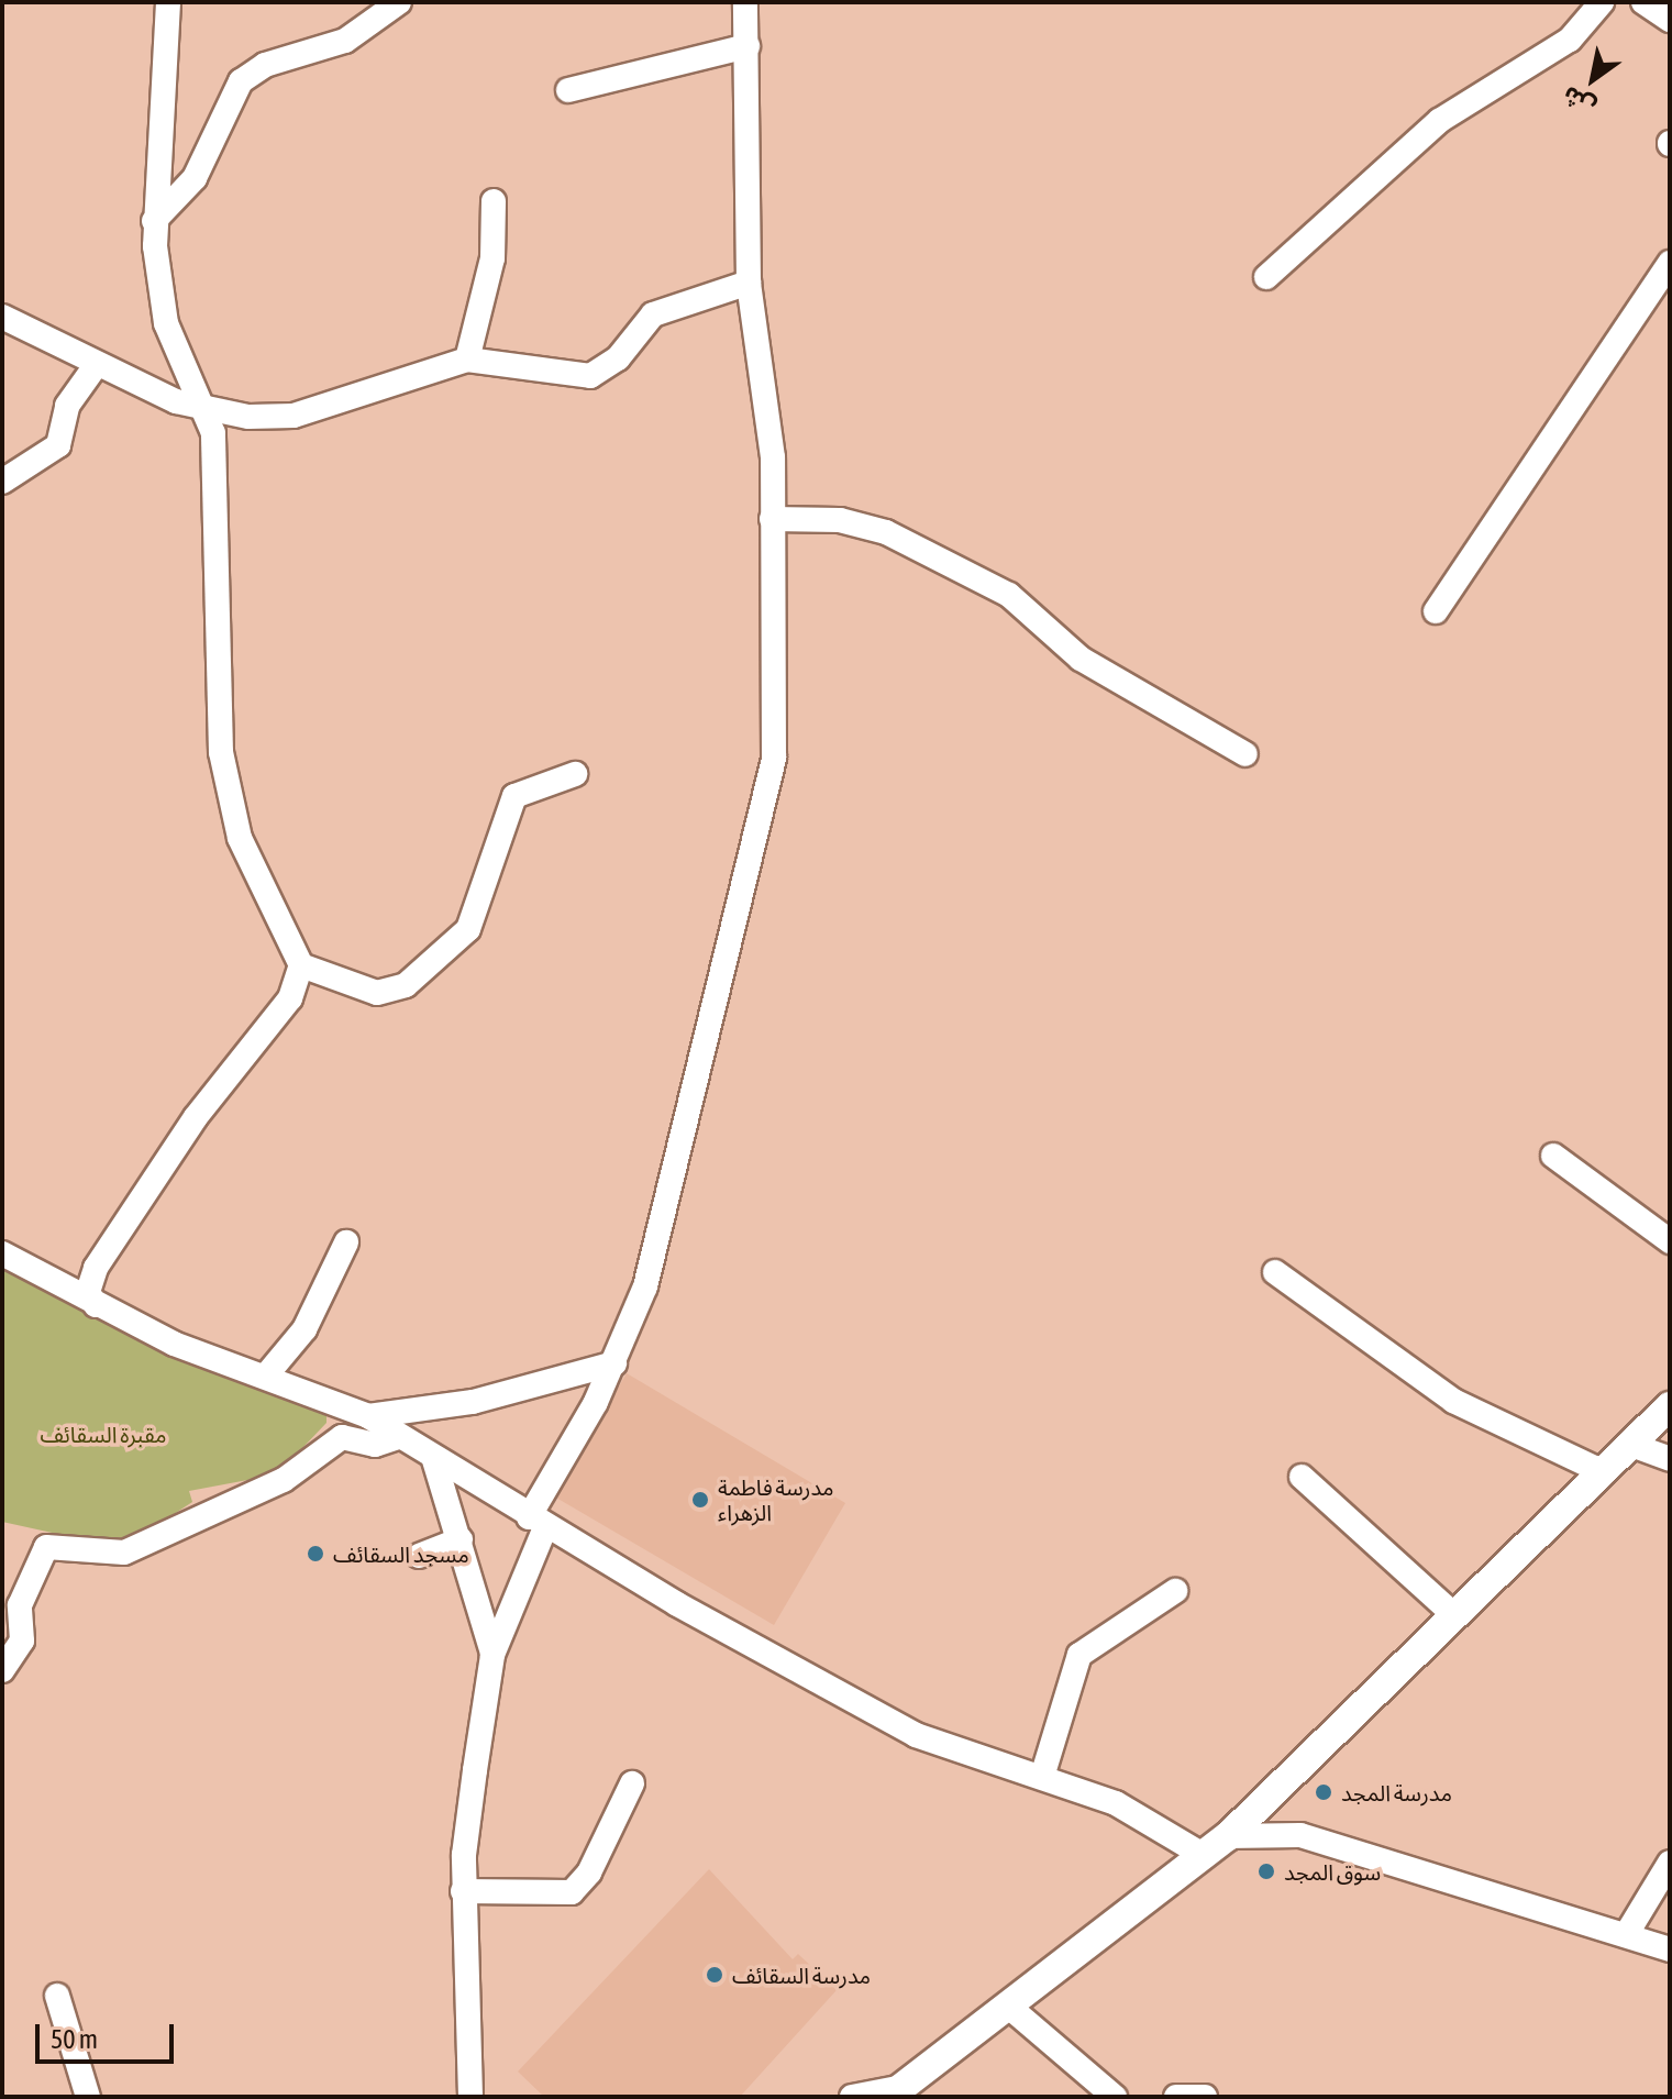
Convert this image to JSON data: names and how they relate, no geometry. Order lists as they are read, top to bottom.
{
  "parks": ["مقبرة السقائف"],
  "places": [
    "مدرسة فاطمة الزهراء",
    "مسجد السقائف",
    "مدرسة المجد",
    "سوق المجد",
    "مدرسة السقائف"
  ],
  "scale_bar": "50 m",
  "north": "bottom left"
}
